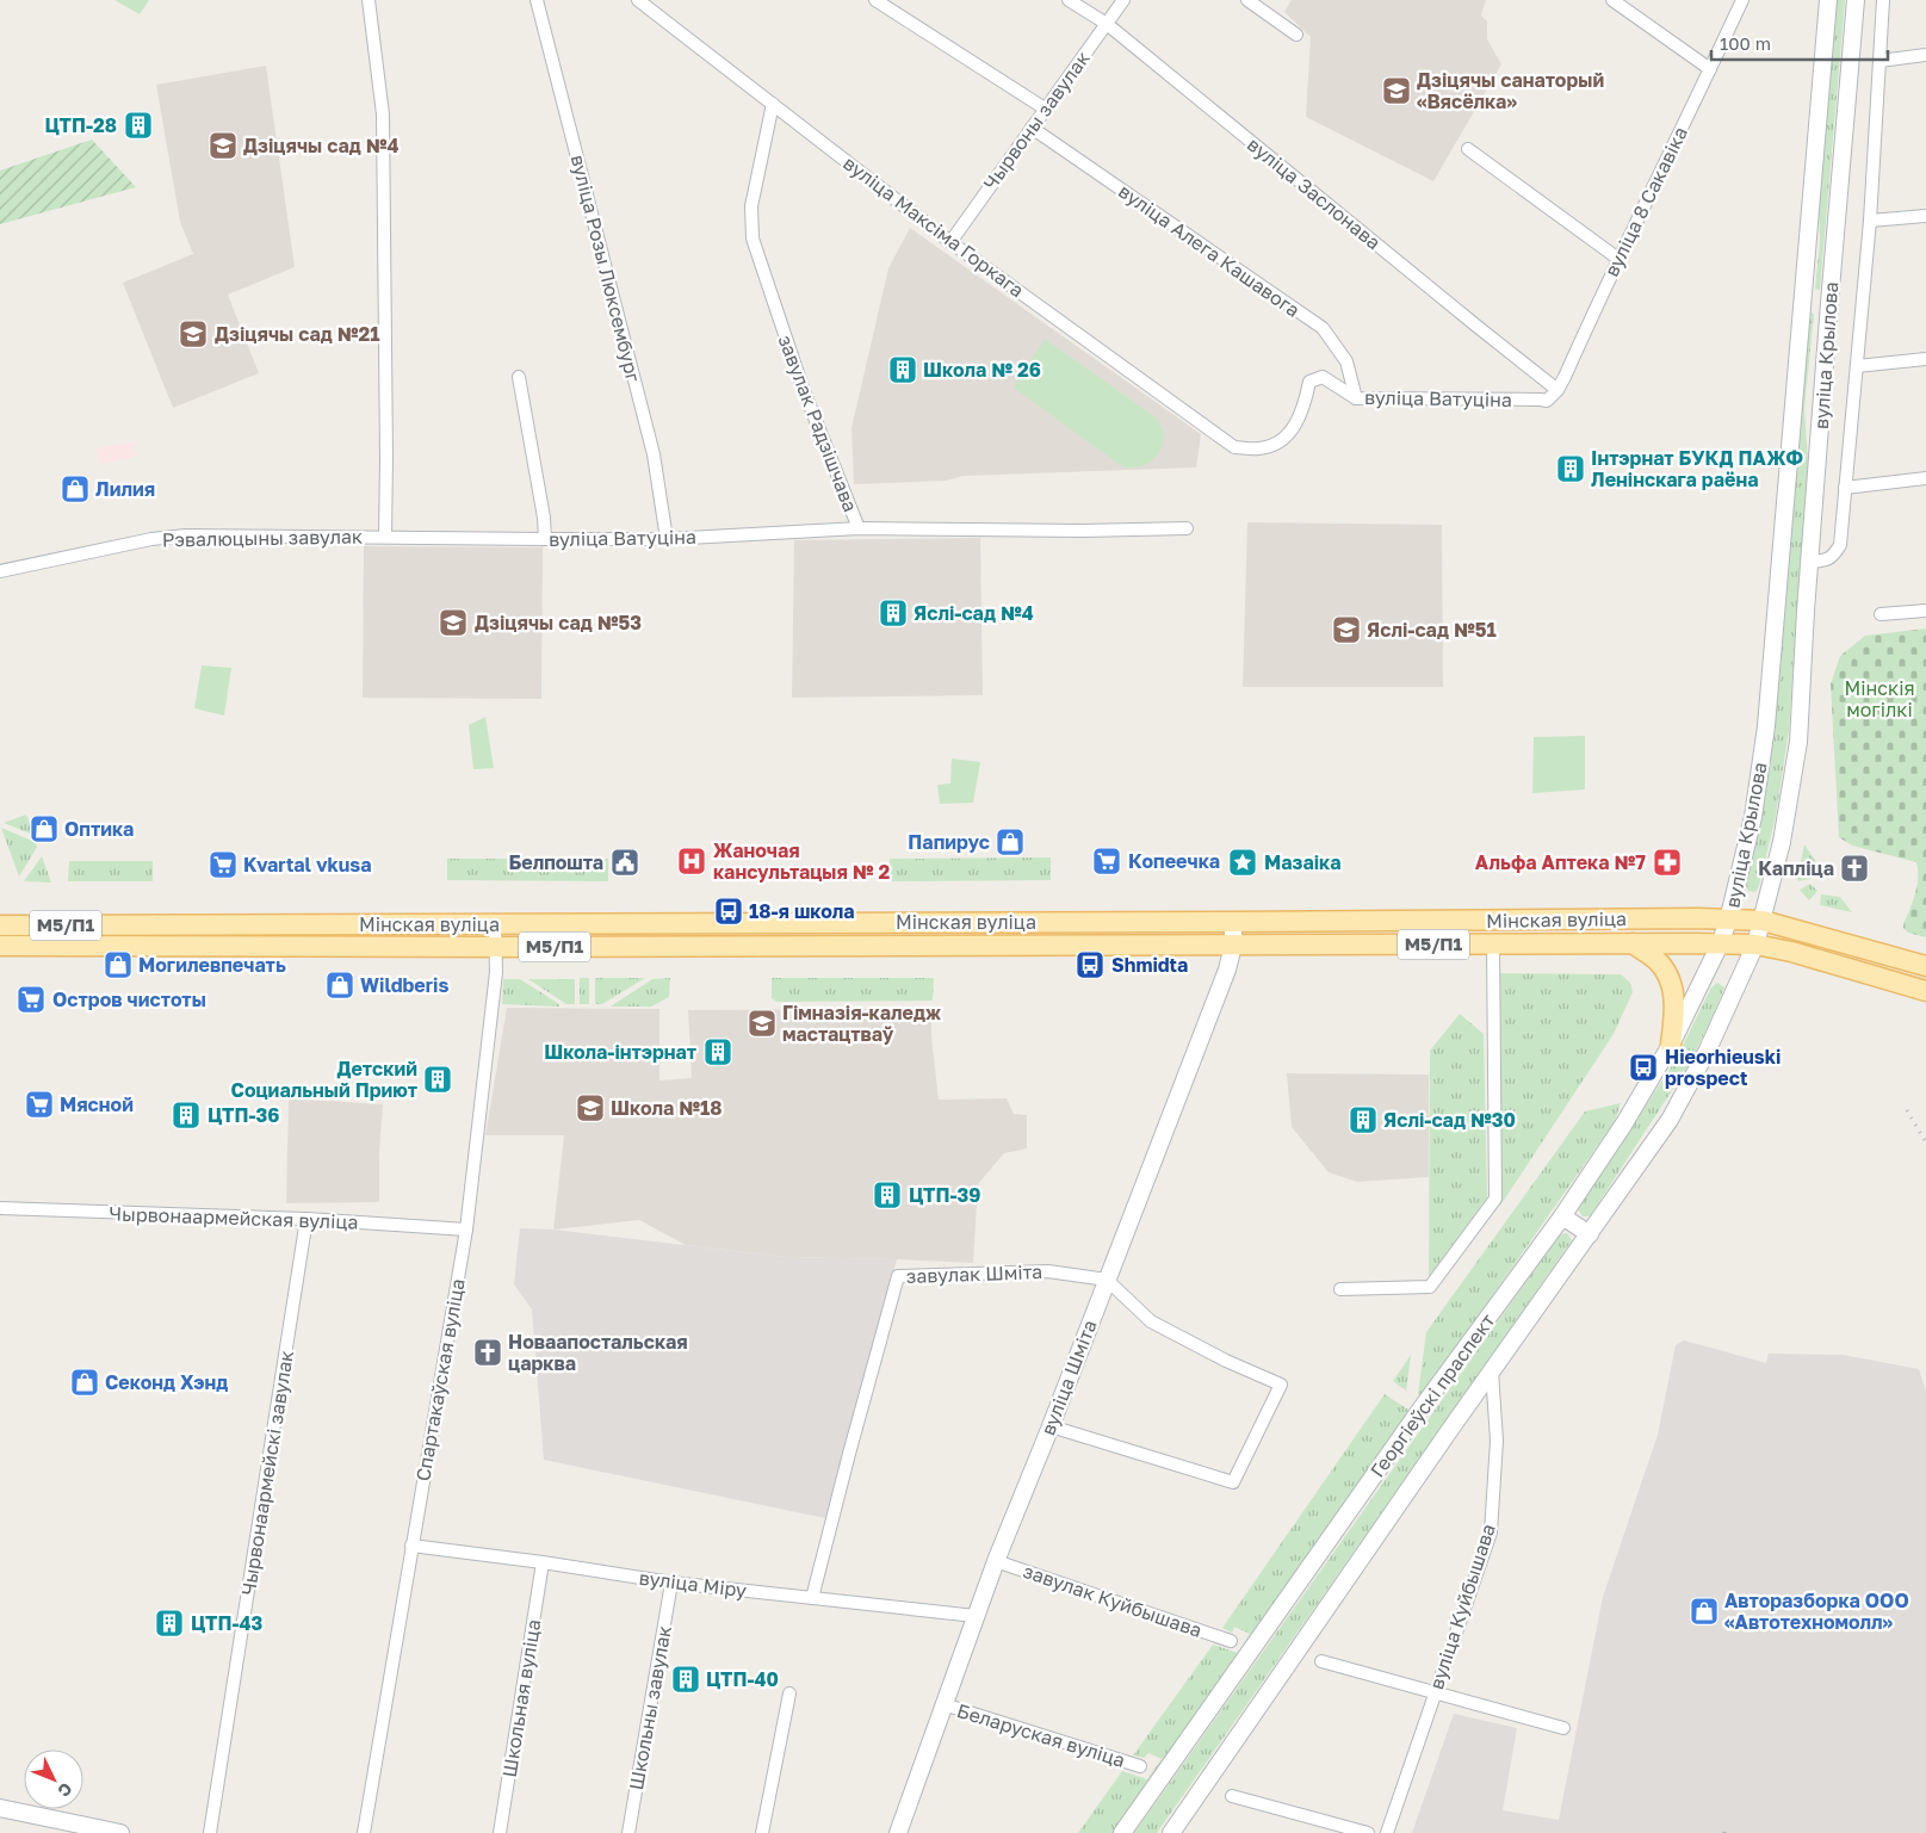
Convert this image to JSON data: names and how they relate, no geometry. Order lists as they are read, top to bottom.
{
  "streets": {
    "main road": [
      "вуліца Крылова",
      "Мінская вуліца",
      "М5/П1",
      "вуліца Шміта",
      "Георгіеўскі праспект"
    ],
    "street": [
      "Чырвоны завулак",
      "вуліца Заслонава",
      "вуліца 8 Сакавіка",
      "вуліца Максіма Горкага",
      "вуліца Алега Кашавога",
      "вуліца Розы Люксембург",
      "вуліца Ватуціна",
      "завулак Радзішчава",
      "Рэвалюцыны завулак",
      "Чырвонаармейская вуліца",
      "завулак Шміта",
      "Спартакаўская вуліца",
      "Чырвонаармейскі завулак",
      "вуліца Міру",
      "завулак Куйбышава",
      "вуліца Куйбышава",
      "Школьная вуліца",
      "Школьны завулак",
      "Беларуская вуліца"
    ]
  },
  "crossings": [
    ["Чырвоны завулак", "вуліца Заслонава"],
    ["Чырвоны завулак", "вуліца Максіма Горкага"],
    ["Чырвоны завулак", "вуліца Алега Кашавога"],
    ["вуліца Заслонава", "вуліца 8 Сакавіка"],
    ["вуліца 8 Сакавіка", "вуліца Ватуціна"],
    ["вуліца Максіма Горкага", "вуліца Ватуціна"],
    ["вуліца Максіма Горкага", "завулак Радзішчава"],
    ["вуліца Алега Кашавога", "вуліца Ватуціна"],
    ["вуліца Розы Люксембург", "вуліца Ватуціна"],
    ["вуліца Крылова", "Мінская вуліца"],
    ["вуліца Крылова", "Георгіеўскі праспект"],
    ["вуліца Ватуціна", "завулак Радзішчава"],
    ["вуліца Ватуціна", "Рэвалюцыны завулак"],
    ["Мінская вуліца", "вуліца Шміта"],
    ["Мінская вуліца", "Спартакаўская вуліца"],
    ["Мінская вуліца", "Георгіеўскі праспект"],
    ["Чырвонаармейская вуліца", "Спартакаўская вуліца"],
    ["Чырвонаармейская вуліца", "Чырвонаармейскі завулак"],
    ["завулак Шміта", "вуліца Шміта"],
    ["завулак Шміта", "вуліца Міру"],
    ["вуліца Шміта", "вуліца Міру"],
    ["вуліца Шміта", "завулак Куйбышава"],
    ["вуліца Шміта", "Беларуская вуліца"],
    ["Спартакаўская вуліца", "вуліца Міру"],
    ["Георгіеўскі праспект", "вуліца Куйбышава"],
    ["вуліца Міру", "Школьная вуліца"],
    ["вуліца Міру", "Школьны завулак"]
  ],
  "parks": ["Мінскія могілкі"],
  "places": {
    "school or university": [
      "Дзіцячы санаторый «Вясёлка»",
      "Дзіцячы сад №4",
      "Дзіцячы сад №21",
      "Дзіцячы сад №53",
      "Яслі-сад №51",
      "Гімназія-каледж мастацтваў",
      "Школа №18"
    ],
    "building": [
      "ЦТП-28",
      "Школа № 26",
      "Інтэрнат БУКД ПАЖФ Ленінскага раёна",
      "Яслі-сад №4",
      "Школа-інтэрнат",
      "Детский Социальный Приют",
      "ЦТП-36",
      "Яслі-сад №30",
      "ЦТП-39",
      "ЦТП-43",
      "ЦТП-40"
    ],
    "shop": [
      "Лилия",
      "Оптика",
      "Папирус",
      "Могилевпечать",
      "Wildberis",
      "Секонд Хэнд",
      "Авторазборка ООО «Автотехномолл»"
    ],
    "hospital": ["Жаночая кансультацыя № 2"],
    "supermarket": [
      "Копеечка",
      "Kvartal vkusa",
      "Остров чистоты",
      "Мясной"
    ],
    "public building": ["Белпошта"],
    "place": ["Мазаіка"],
    "pharmacy": ["Альфа Аптека №7"],
    "church": ["Капліца", "Новаапостальская царква"],
    "bus stop": ["18-я школа", "Shmidta", "Hieorhieuski prospect"]
  },
  "scale_bar": "100 m",
  "north": "bottom right"
}
